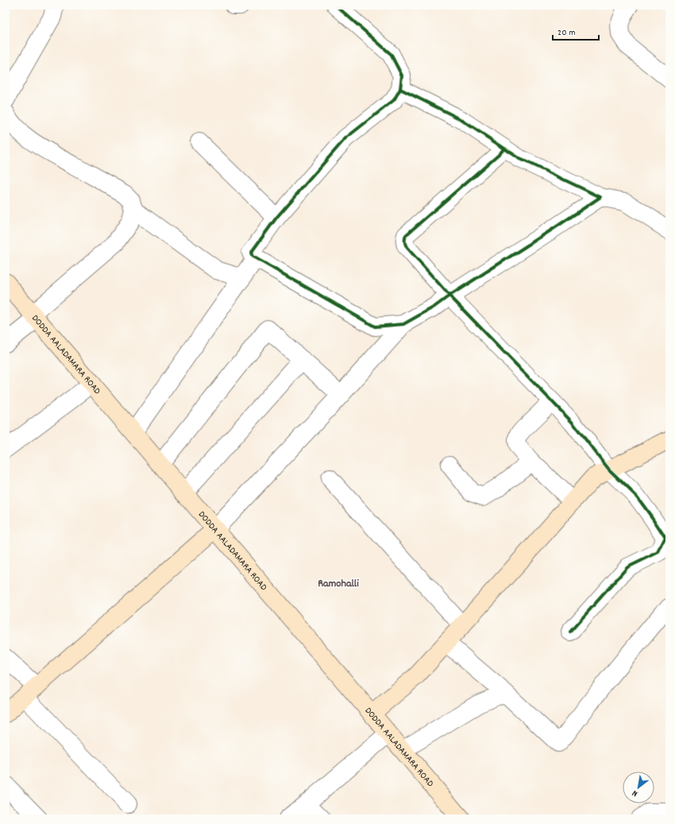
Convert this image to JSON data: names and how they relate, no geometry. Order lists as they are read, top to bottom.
{
  "streets": {
    "main road": ["DODDA AALADAMARA ROAD"]
  },
  "districts": ["Ramohalli"],
  "scale_bar": "20 m",
  "north": "bottom left"
}
